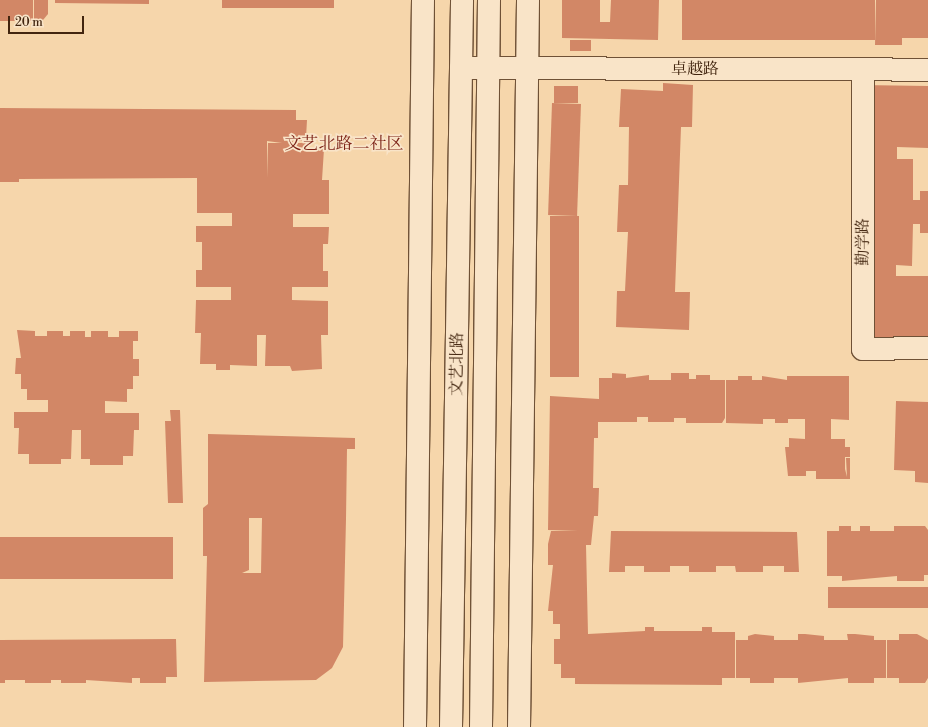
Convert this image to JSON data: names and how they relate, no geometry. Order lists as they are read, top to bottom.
{
  "streets": {
    "street": ["卓越路", "勤学路", "文艺北路"]
  },
  "crossings": [
    ["卓越路", "勤学路"],
    ["卓越路", "文艺北路"]
  ],
  "districts": ["文艺北路二社区"],
  "scale_bar": "20 m"
}
